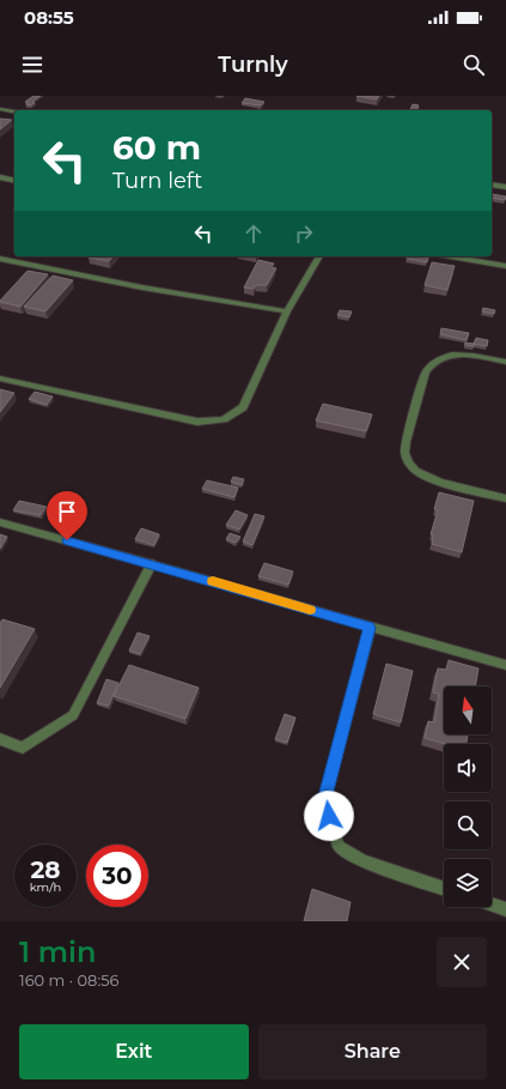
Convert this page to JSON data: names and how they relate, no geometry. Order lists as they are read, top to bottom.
{
  "north": "top",
  "page": {
    "status": "08:55",
    "header": "Turnly",
    "turn": ["60 m", "Turn left"],
    "speed": "28 km/h",
    "limit": "30",
    "heading": ["1 min", "160 m · 08:56"],
    "buttons": ["Exit", "Share"]
  }
}
